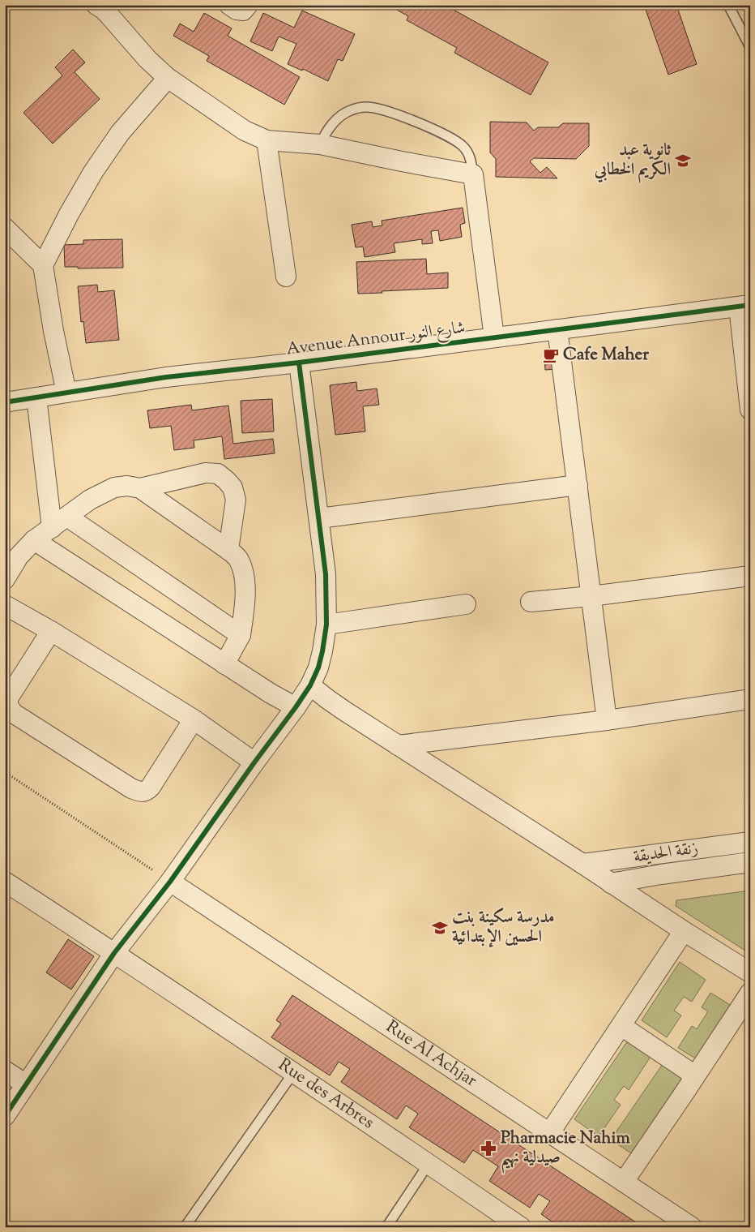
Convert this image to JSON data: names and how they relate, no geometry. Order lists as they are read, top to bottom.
{
  "streets": {
    "street": [
      "Avenue Annour شارع النور",
      "زنقة الحديقة",
      "Rue Al Achjar",
      "Rue des Arbres"
    ]
  },
  "places": {
    "school or university": ["ثانوية عبد الكريم الخطابي", "مدرسة سكينة بنت الحسين الإبتدائية"],
    "cafe": ["Cafe Maher"],
    "pharmacy": ["Pharmacie Nahim صيدلية نهيم"]
  }
}
